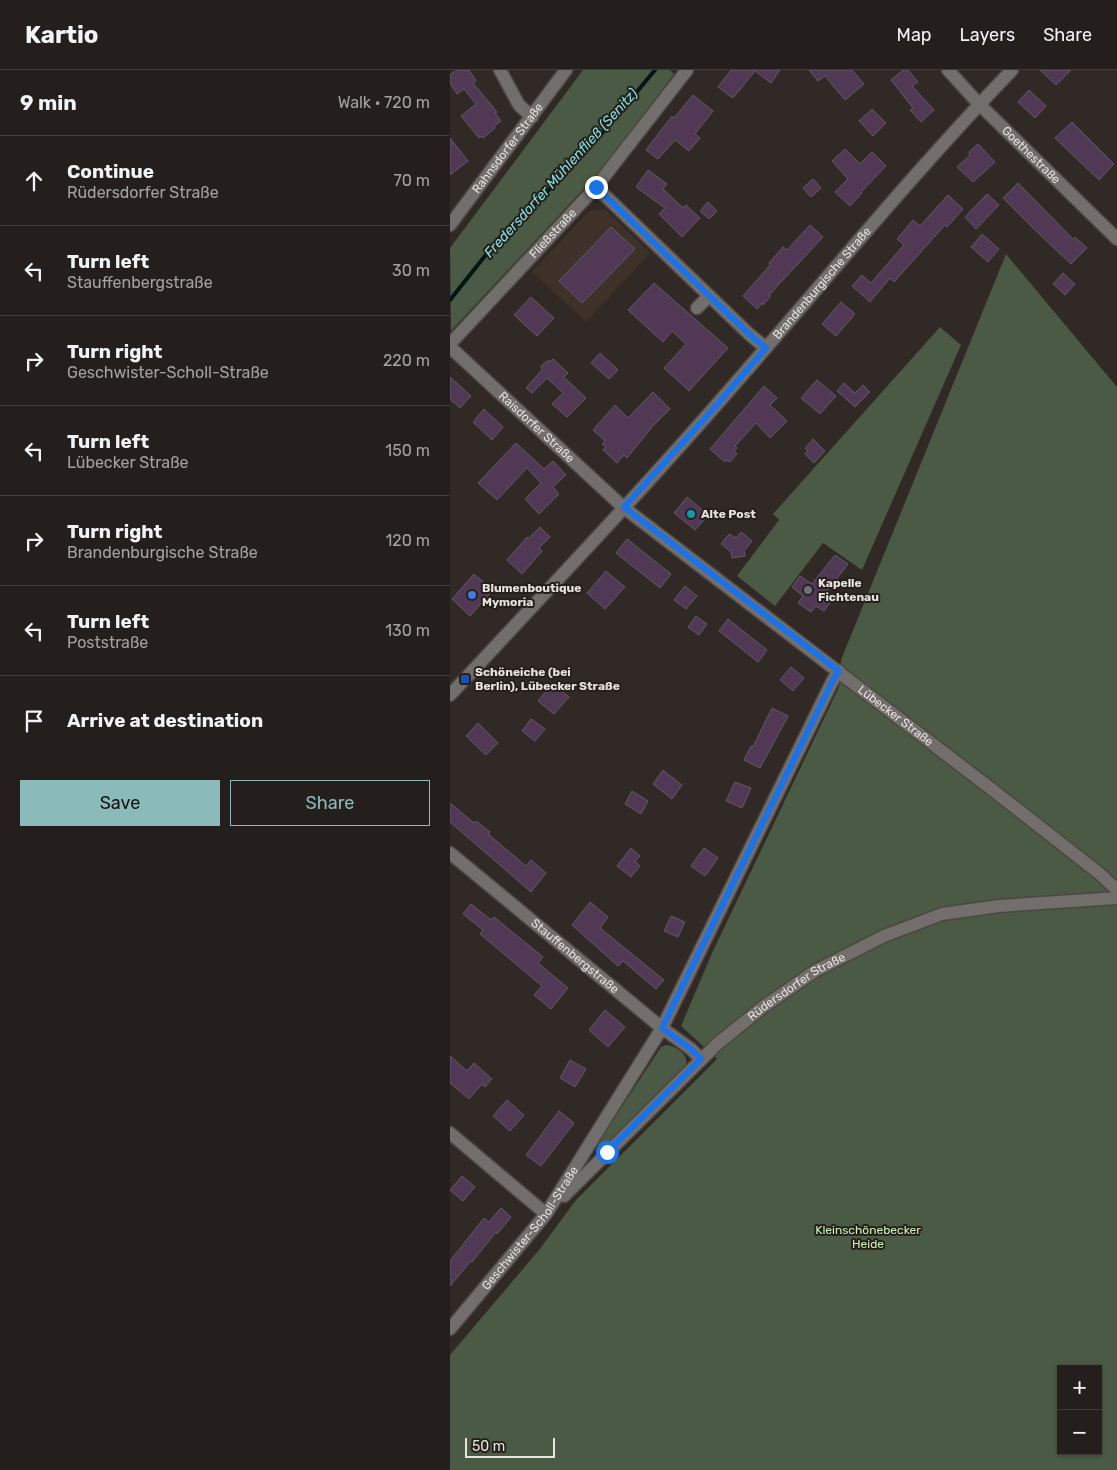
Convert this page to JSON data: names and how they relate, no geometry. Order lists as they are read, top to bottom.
{
  "streets": {
    "street": [
      "Rahnsdorfer Straße",
      "Goethestraße",
      "Fließstraße",
      "Brandenburgische Straße",
      "Raisdorfer Straße",
      "Lübecker Straße",
      "Stauffenbergstraße",
      "Rüdersdorfer Straße",
      "Geschwister-Scholl-Straße"
    ]
  },
  "crossings": [
    ["Goethestraße", "Brandenburgische Straße"],
    ["Fließstraße", "Raisdorfer Straße"],
    ["Brandenburgische Straße", "Raisdorfer Straße"],
    ["Brandenburgische Straße", "Lübecker Straße"],
    ["Raisdorfer Straße", "Lübecker Straße"],
    ["Lübecker Straße", "Geschwister-Scholl-Straße"],
    ["Stauffenbergstraße", "Rüdersdorfer Straße"],
    ["Stauffenbergstraße", "Geschwister-Scholl-Straße"],
    ["Rüdersdorfer Straße", "Geschwister-Scholl-Straße"]
  ],
  "water": ["Fredersdorfer Mühlenfließ (Senitz)"],
  "parks": ["Kleinschönebecker Heide"],
  "places": {
    "other": ["Alte Post", "Kapelle Fichtenau", "Blumenboutique Mymoria"],
    "transit": ["Schöneiche (bei Berlin), Lübecker Straße"]
  },
  "scale_bar": "50 m",
  "page": {
    "header": "Kartio",
    "nav": ["Map", "Layers", "Share"],
    "heading": ["9 min", "Walk · 720 m"],
    "list": [
      ["Continue", "Rüdersdorfer Straße", "70 m"],
      ["Turn left", "Stauffenbergstraße", "30 m"],
      ["Turn right", "Geschwister-Scholl-Straße", "220 m"],
      ["Turn left", "Lübecker Straße", "150 m"],
      ["Turn right", "Brandenburgische Straße", "120 m"],
      ["Turn left", "Poststraße", "130 m"],
      "Arrive at destination"
    ],
    "buttons": ["Save", "Share"],
    "map_buttons": ["+", "−"],
    "scale": "50 m"
  }
}
